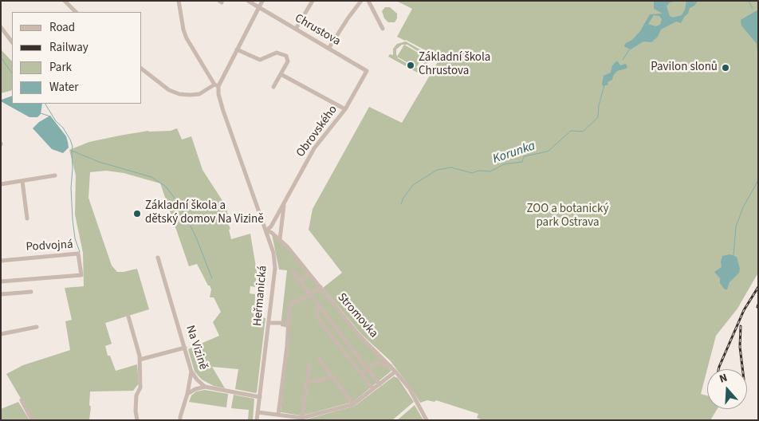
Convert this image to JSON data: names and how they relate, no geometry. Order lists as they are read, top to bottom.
{
  "streets": {
    "street": [
      "Chrustova",
      "Obrovského",
      "Podvojná",
      "Heřmanická",
      "Stromovka",
      "Na Vizině"
    ]
  },
  "crossings": [
    ["Chrustova", "Obrovského"],
    ["Obrovského", "Heřmanická"],
    ["Obrovského", "Stromovka"],
    ["Heřmanická", "Stromovka"],
    ["Heřmanická", "Na Vizině"]
  ],
  "water": ["Korunka"],
  "parks": ["ZOO a botanický park Ostrava"],
  "places": ["Základní škola Chrustova", "Pavilon slonů", "Základní škola a dětský domov Na Vizině"],
  "legend": [
    "Road",
    "Railway",
    "Park",
    "Water"
  ],
  "north": "top"
}
